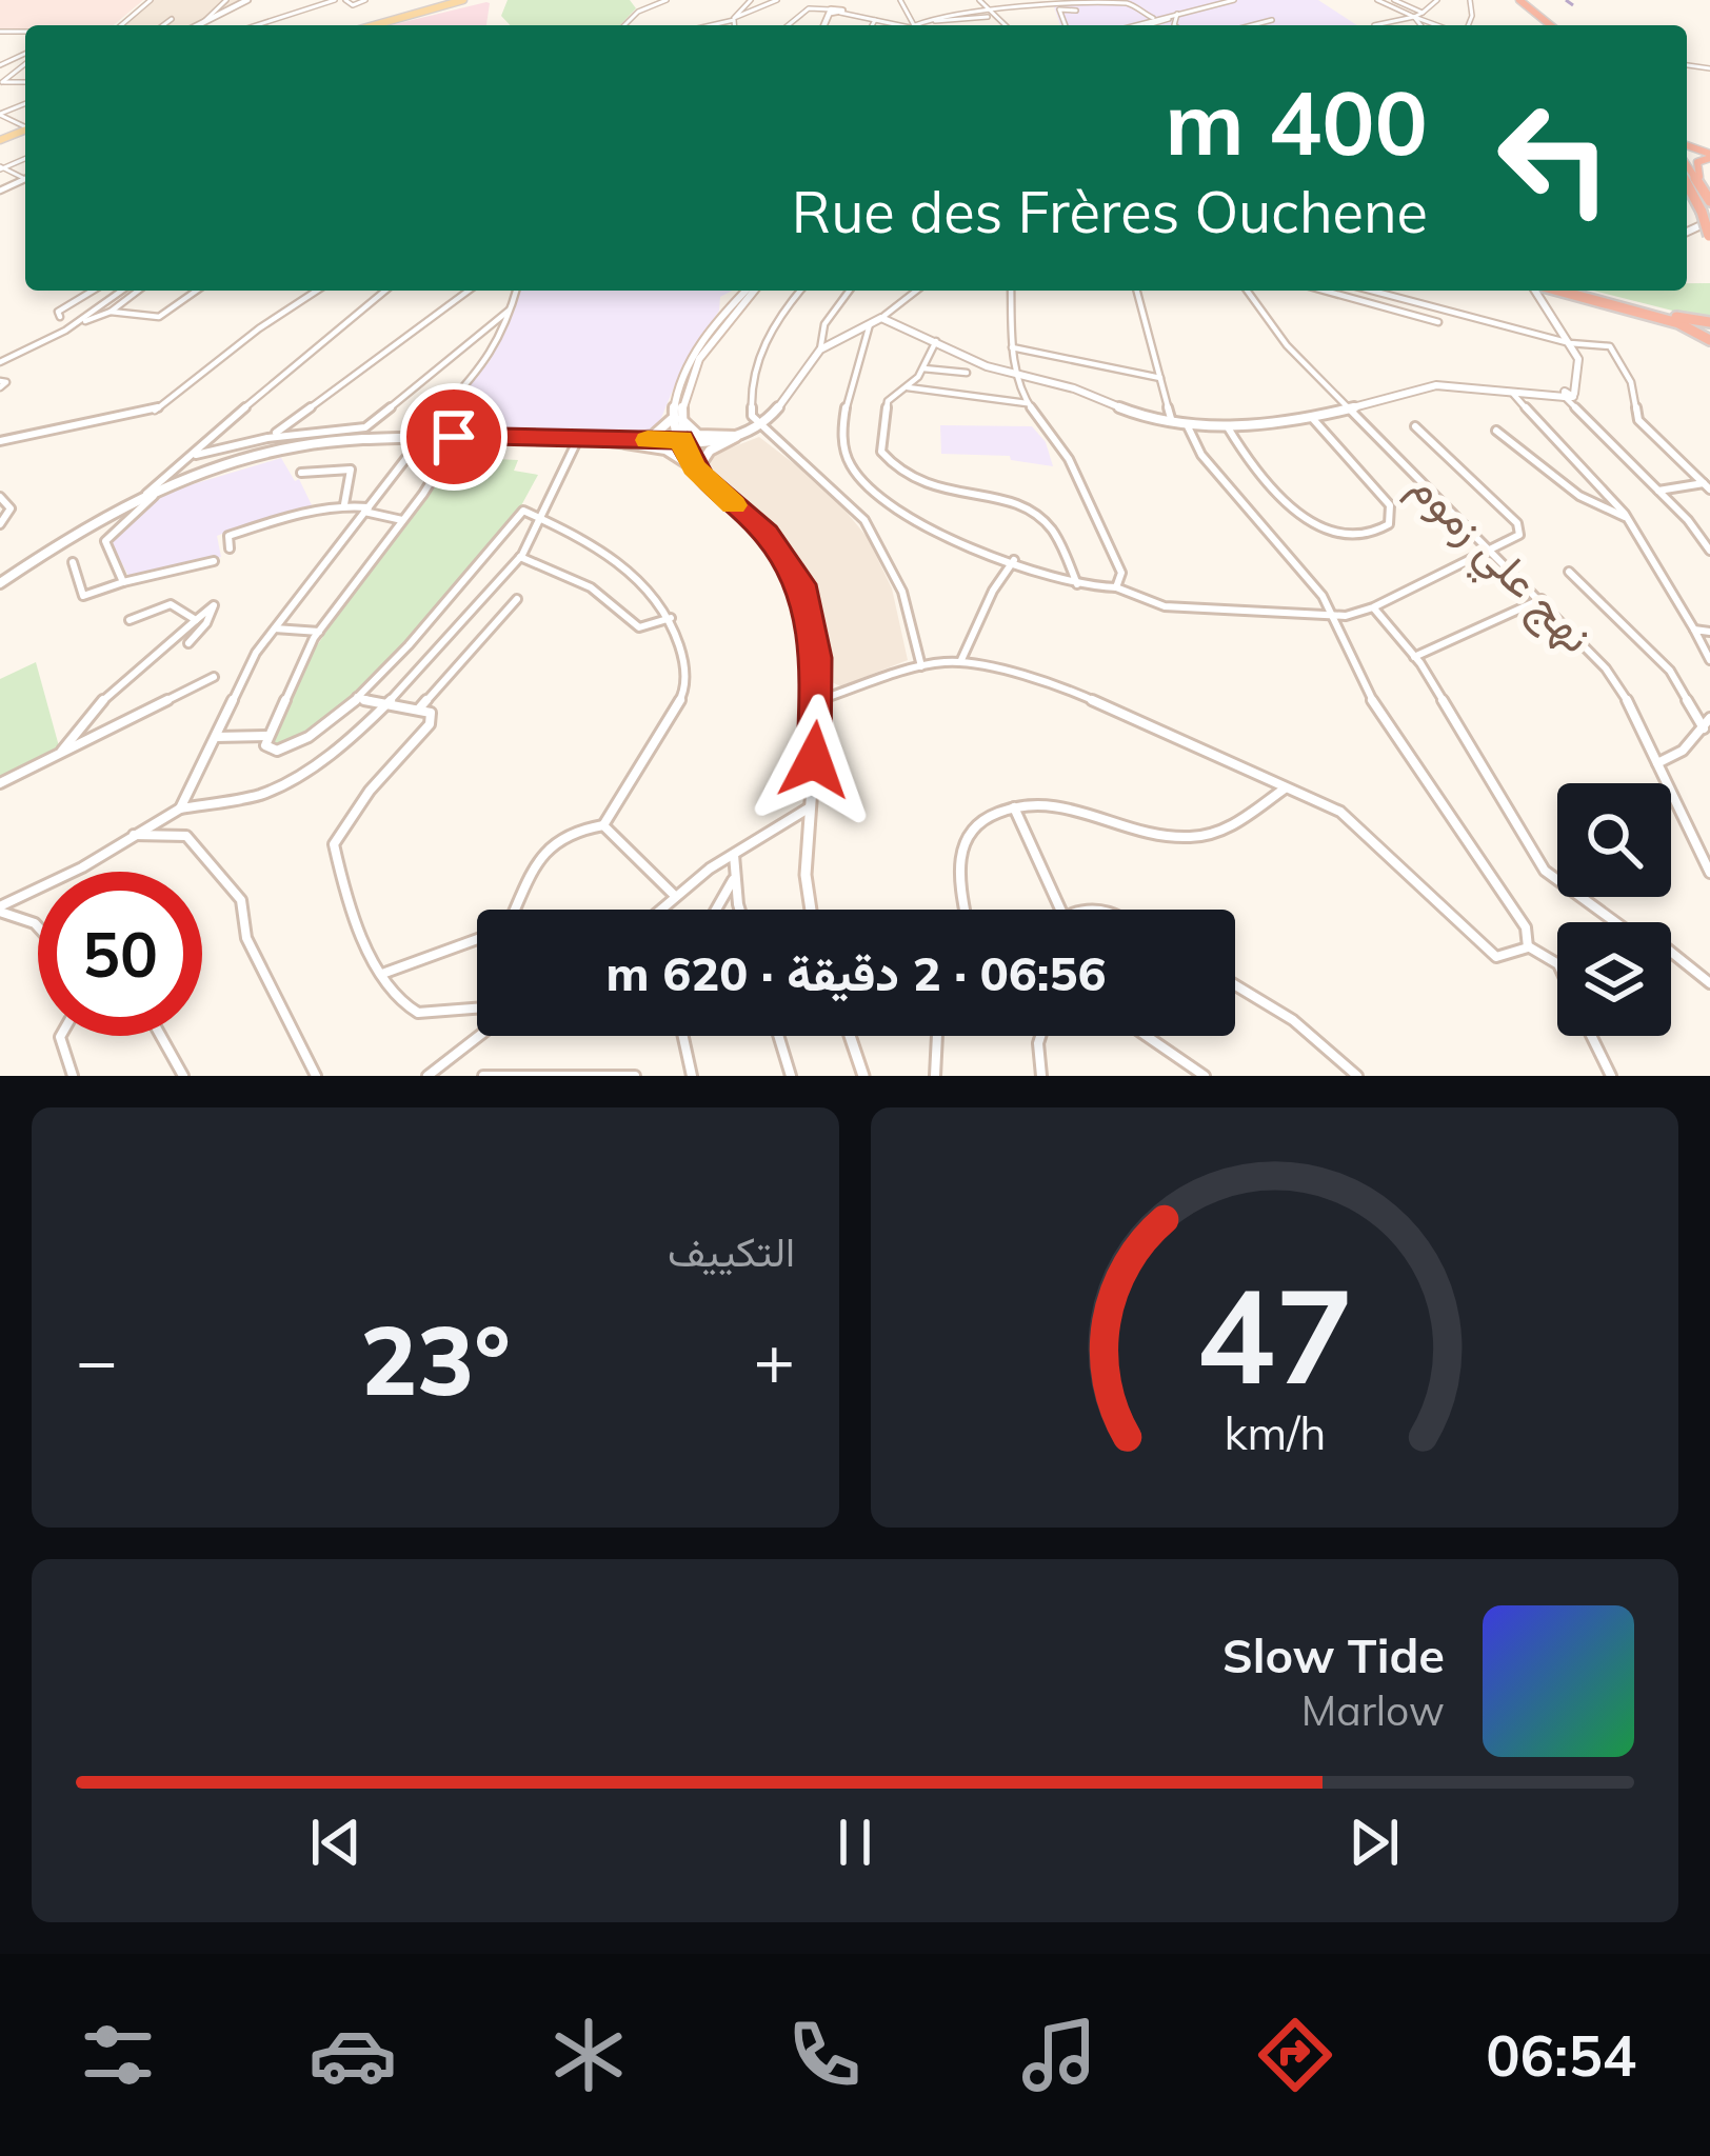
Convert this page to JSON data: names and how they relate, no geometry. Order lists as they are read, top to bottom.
{
  "streets": {
    "street": ["نهج علي زموم"]
  },
  "page": {
    "turn": ["400 m", "Rue des Frères Ouchene"],
    "limit": "50",
    "trip": "06:56 · 2 دقيقة · 620 m",
    "tile": "التكييف",
    "heat": ["−", "23°", "+"],
    "song": ["Slow Tide", "Marlow"],
    "tabs": "06:54",
    "gauge": ["47", "km/h"]
  }
}
